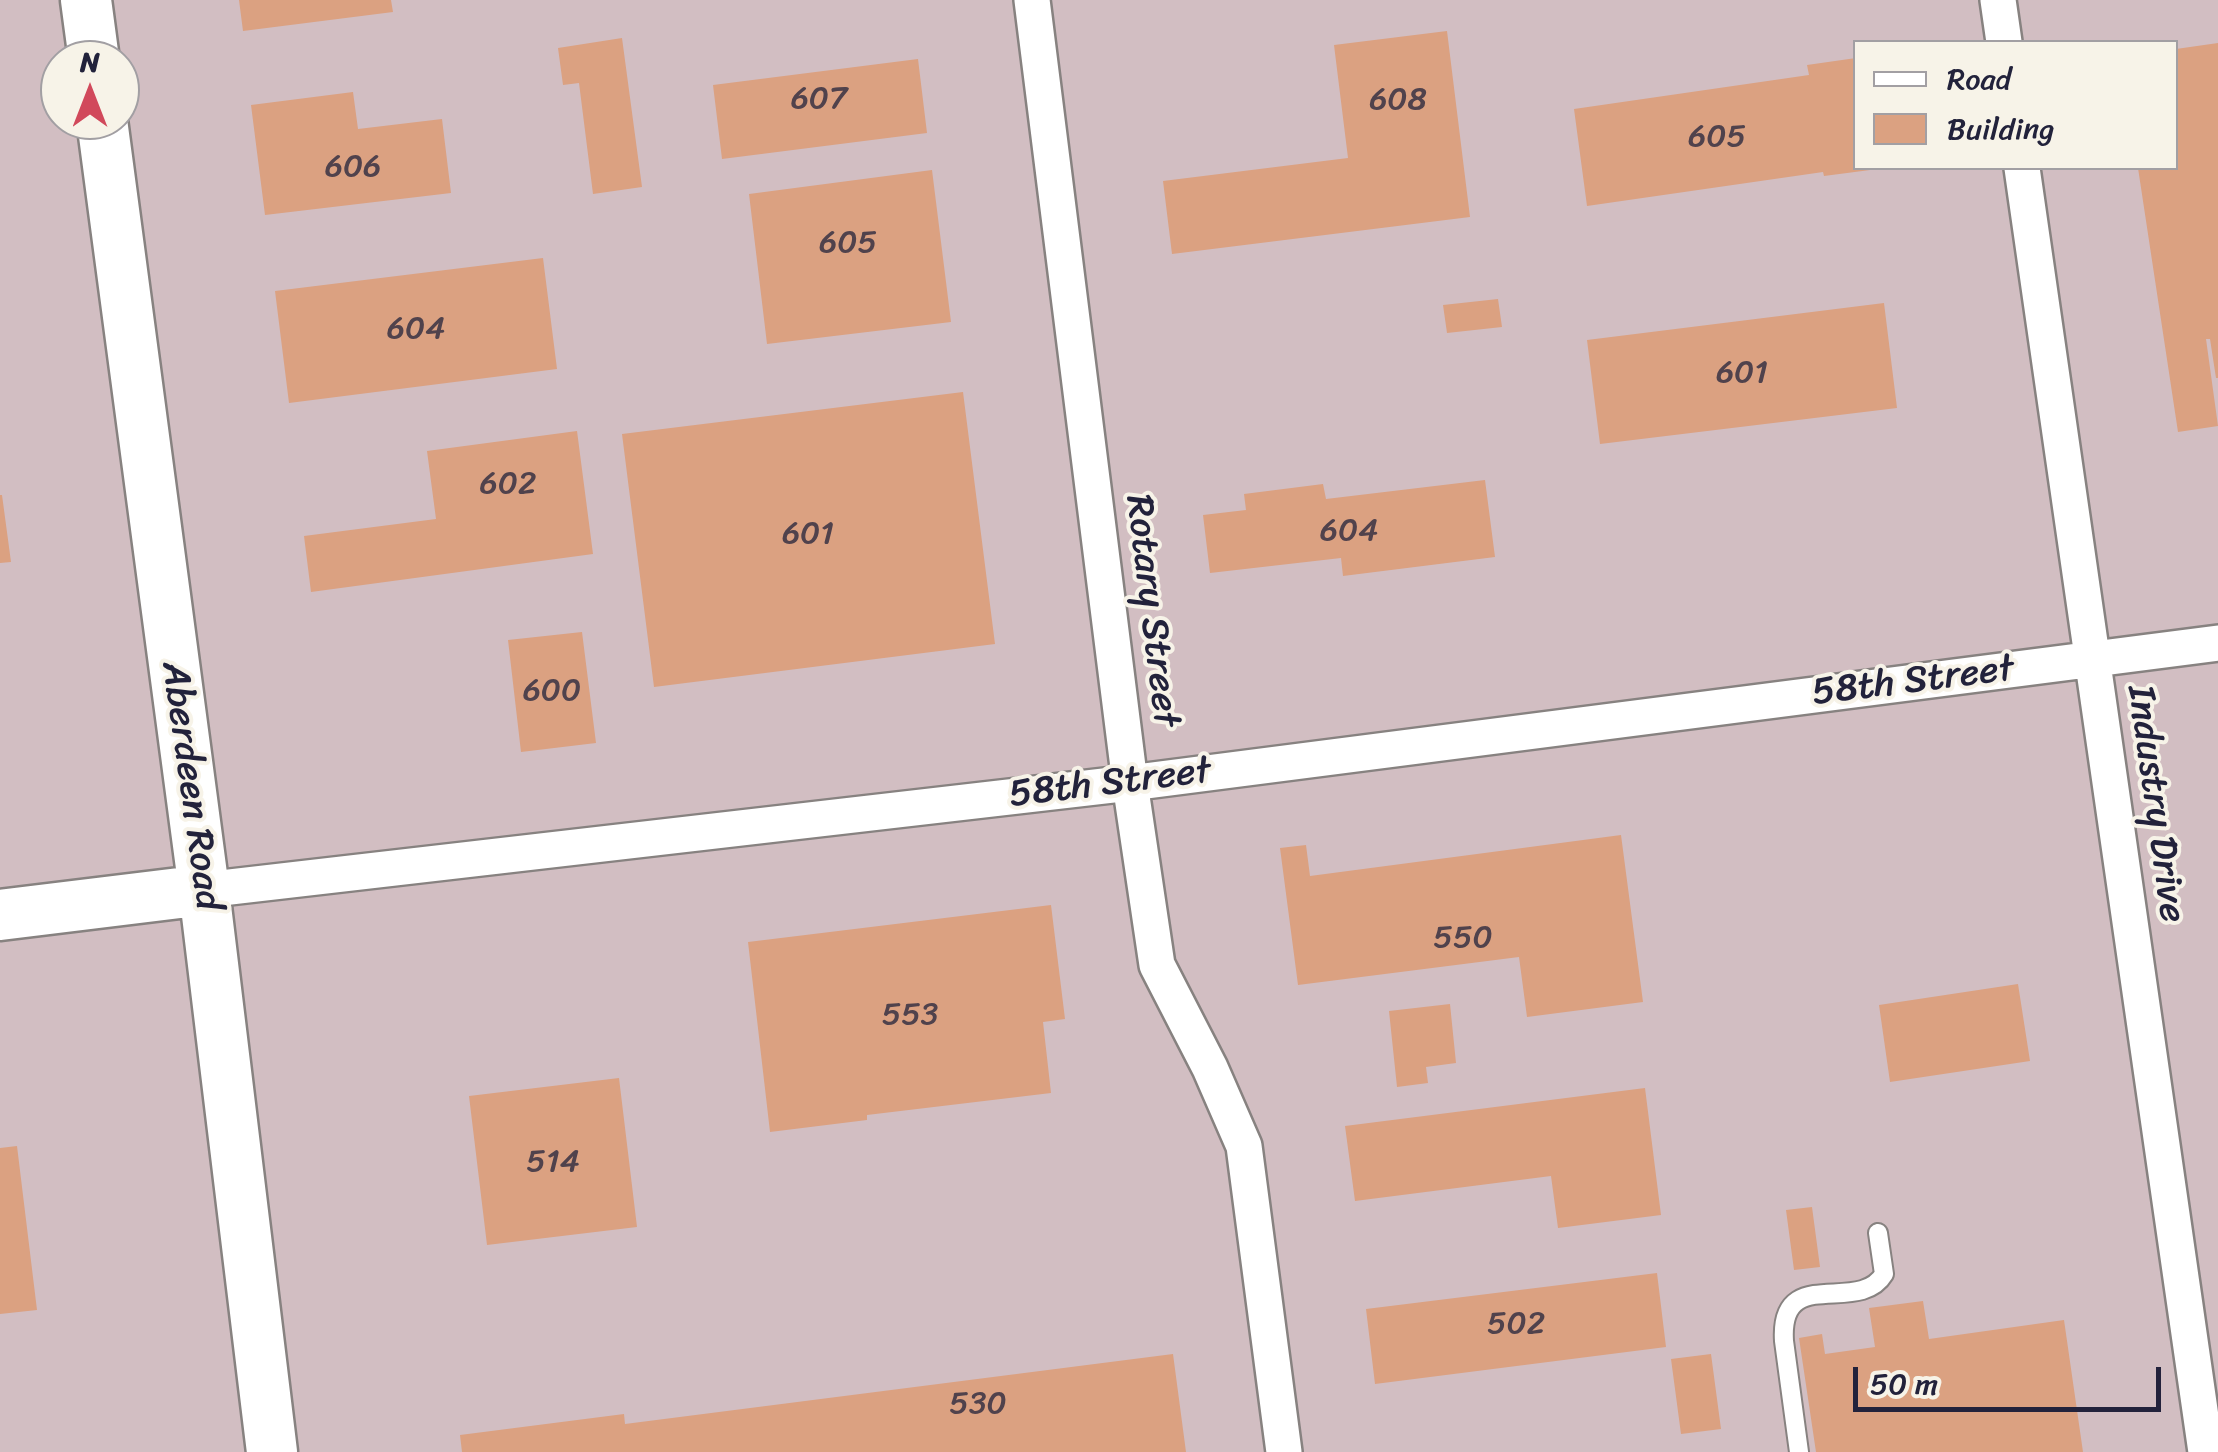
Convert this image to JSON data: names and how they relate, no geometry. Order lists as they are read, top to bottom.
{
  "streets": {
    "main road": ["58th Street", "Aberdeen Road"],
    "street": ["Rotary Street", "Industry Drive"]
  },
  "crossings": [
    ["Rotary Street", "58th Street"],
    ["58th Street", "Aberdeen Road"],
    ["58th Street", "Industry Drive"]
  ],
  "house_numbers": [
    "607",
    "608",
    "605",
    "606",
    "605",
    "604",
    "601",
    "602",
    "604",
    "601",
    "600",
    "550",
    "553",
    "514",
    "502",
    "530"
  ],
  "legend": ["Road", "Building"],
  "scale_bar": "50 m",
  "north": "top"
}
